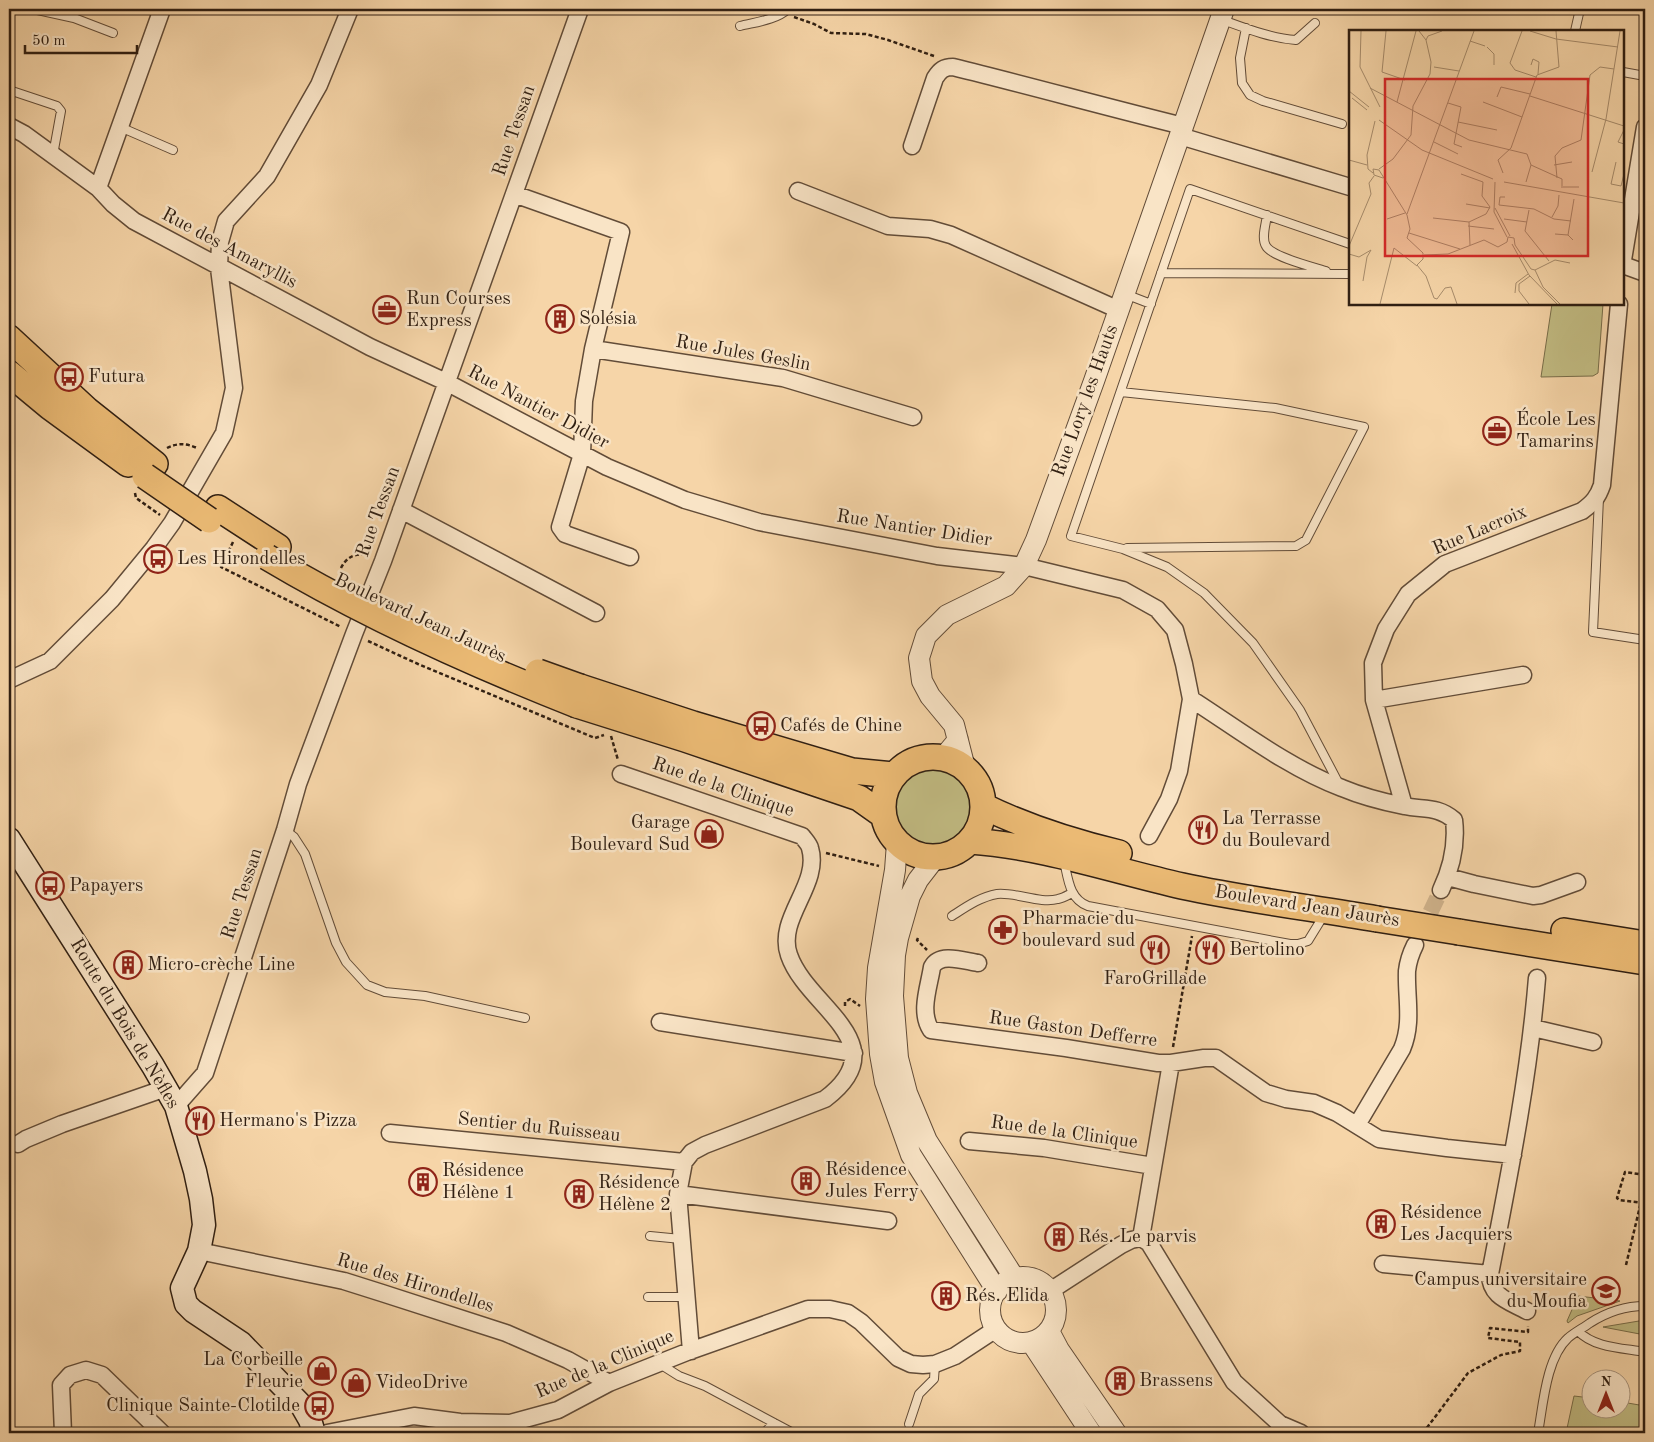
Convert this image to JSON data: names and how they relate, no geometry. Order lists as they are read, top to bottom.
{
  "streets": {
    "main road": ["Boulevard Jean Jaurès", "Route du Bois de Nèfles"],
    "street": [
      "Rue Tessan",
      "Rue des Amaryllis",
      "Rue Jules Geslin",
      "Rue Lory les Hauts",
      "Rue Nantier Didier",
      "Rue Lacroix",
      "Rue de la Clinique",
      "Rue Gaston Defferre",
      "Sentier du Ruisseau",
      "Rue des Hirondelles"
    ]
  },
  "crossings": [
    ["Rue Tessan", "Rue des Amaryllis"],
    ["Rue Tessan", "Rue Nantier Didier"],
    ["Rue Tessan", "Route du Bois de Nèfles"],
    ["Rue des Amaryllis", "Rue Nantier Didier"],
    ["Rue Lory les Hauts", "Rue Nantier Didier"],
    ["Rue Lory les Hauts", "Boulevard Jean Jaurès"],
    ["Rue de la Clinique", "Sentier du Ruisseau"],
    ["Rue de la Clinique", "Rue des Hirondelles"],
    ["Route du Bois de Nèfles", "Rue des Hirondelles"]
  ],
  "places": {
    "office": ["Run Courses Express", "École Les Tamarins"],
    "building": [
      "Solésia",
      "Micro-crèche Line",
      "Résidence Jules Ferry",
      "Résidence Hélène 1",
      "Résidence Hélène 2",
      "Résidence Les Jacquiers",
      "Rés. Le parvis",
      "Rés. Elida",
      "Brassens"
    ],
    "bus stop": [
      "Futura",
      "Les Hirondelles",
      "Cafés de Chine",
      "Papayers",
      "Clinique Sainte-Clotilde"
    ],
    "restaurant": [
      "La Terrasse du Boulevard",
      "FaroGrillade",
      "Bertolino",
      "Hermano's Pizza"
    ],
    "shop": ["Garage Boulevard Sud", "La Corbeille Fleurie", "VideoDrive"],
    "pharmacy": ["Pharmacie du boulevard sud"],
    "school or university": ["Campus universitaire du Moufia"]
  },
  "scale_bar": "50 m",
  "north": "top"
}
